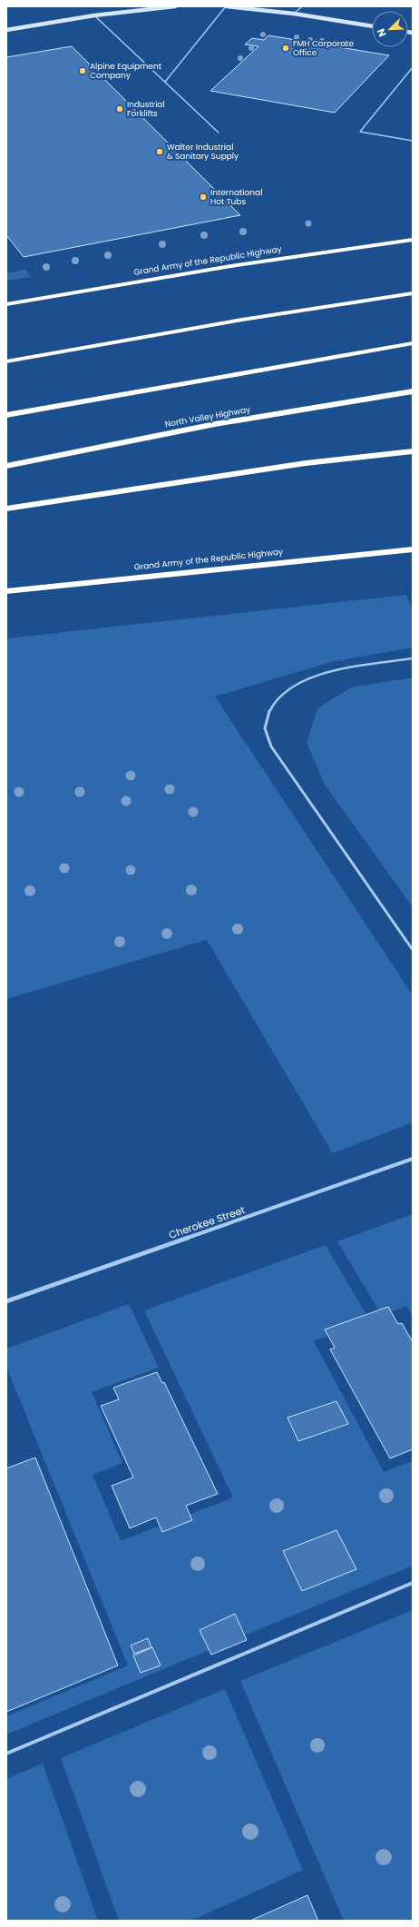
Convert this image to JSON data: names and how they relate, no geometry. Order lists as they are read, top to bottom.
{
  "streets": {
    "highway": ["Grand Army of the Republic Highway", "North Valley Highway"],
    "street": ["Cherokee Street"]
  },
  "places": [
    "FMH Corporate Office",
    "Alpine Equipment Company",
    "Industrial Forklifts",
    "Walter Industrial & Sanitary Supply",
    "International Hot Tubs"
  ],
  "north": "bottom left"
}
